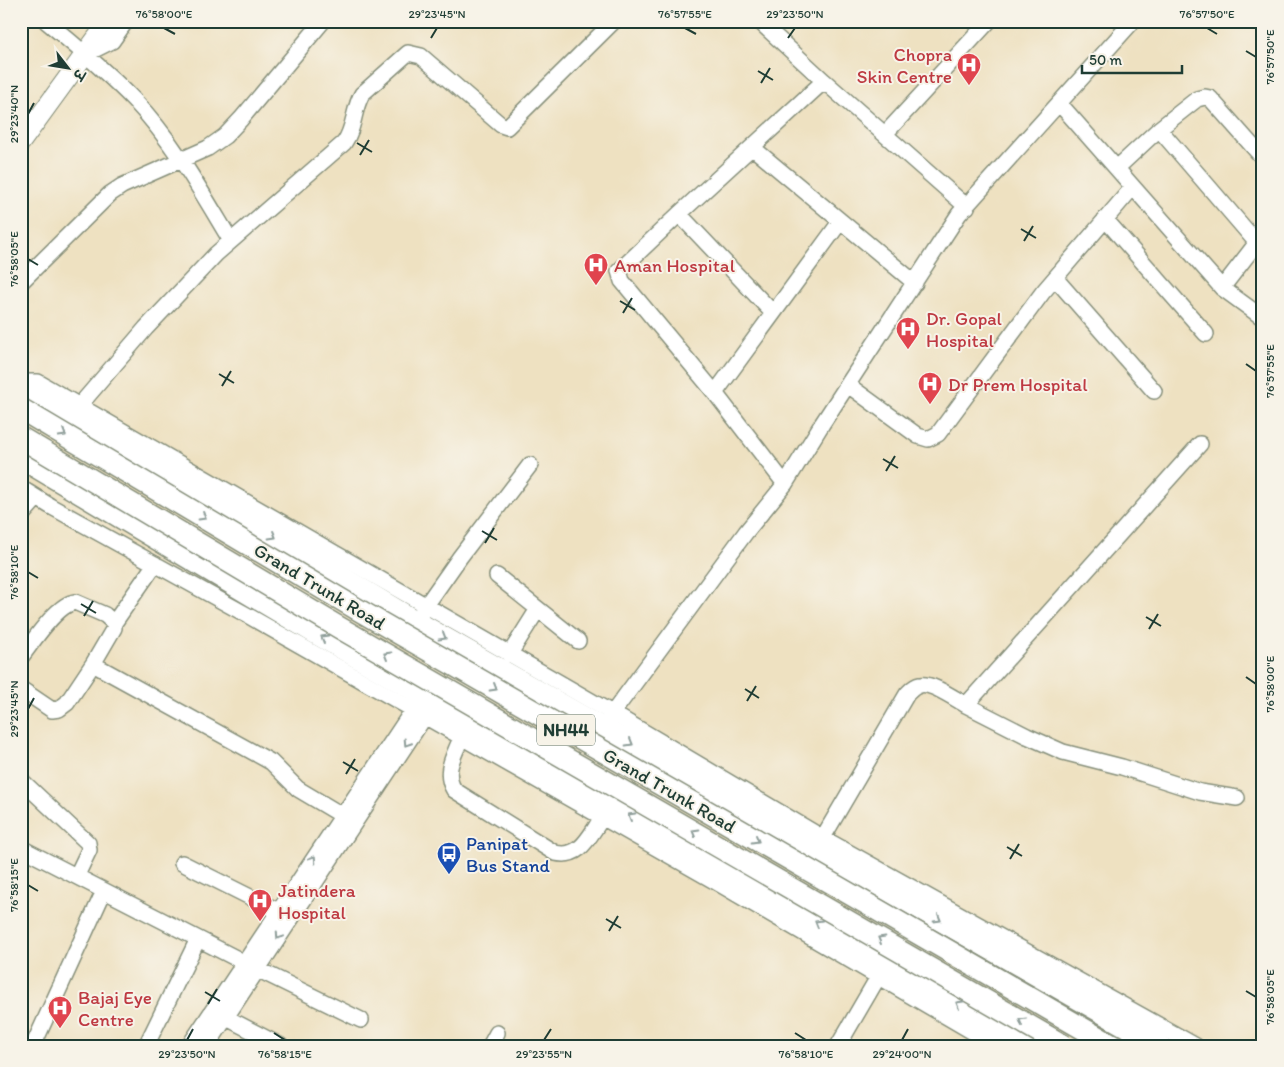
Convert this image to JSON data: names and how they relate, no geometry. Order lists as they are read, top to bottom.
{
  "streets": {
    "highway": ["Grand Trunk Road", "NH44"]
  },
  "places": {
    "hospital": [
      "Chopra Skin Centre",
      "Aman Hospital",
      "Dr. Gopal Hospital",
      "Dr Prem Hospital",
      "Jatindera Hospital",
      "Bajaj Eye Centre"
    ],
    "bus stop": ["Panipat Bus Stand"]
  },
  "scale_bar": "50 m",
  "north": "bottom right",
  "coordinates": [
    "76°58'00\"E",
    "29°23'45\"N",
    "76°57'55\"E",
    "29°23'50\"N",
    "76°57'50\"E",
    "29°23'40\"N",
    "76°58'05\"E",
    "76°58'10\"E",
    "76°58'15\"E",
    "29°23'55\"N",
    "29°24'00\"N"
  ]
}
